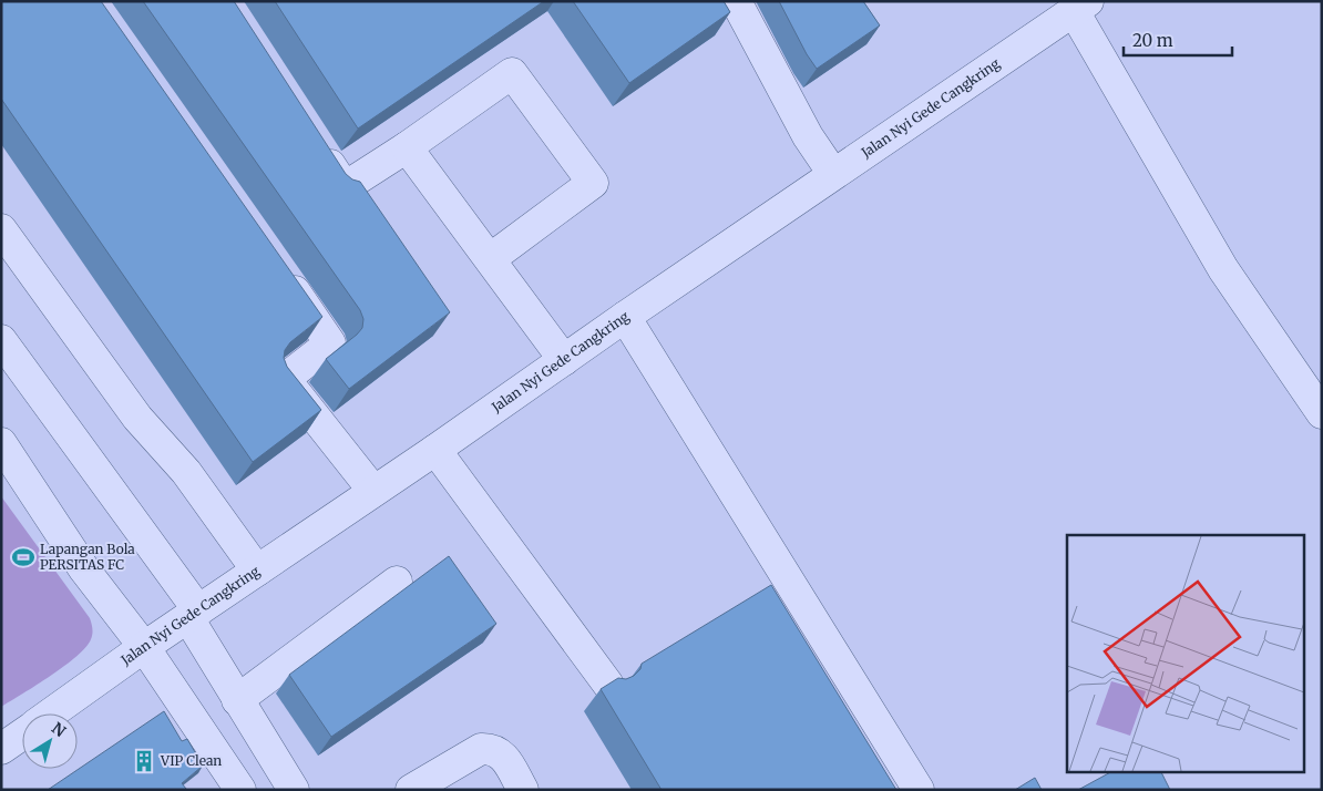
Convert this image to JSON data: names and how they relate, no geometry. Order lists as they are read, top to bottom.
{
  "streets": {
    "street": ["Jalan Nyi Gede Cangkring"]
  },
  "places": {
    "sports": ["Lapangan Bola PERSITAS FC"],
    "building": ["VIP Clean"]
  },
  "scale_bar": "20 m",
  "north": "top right"
}
